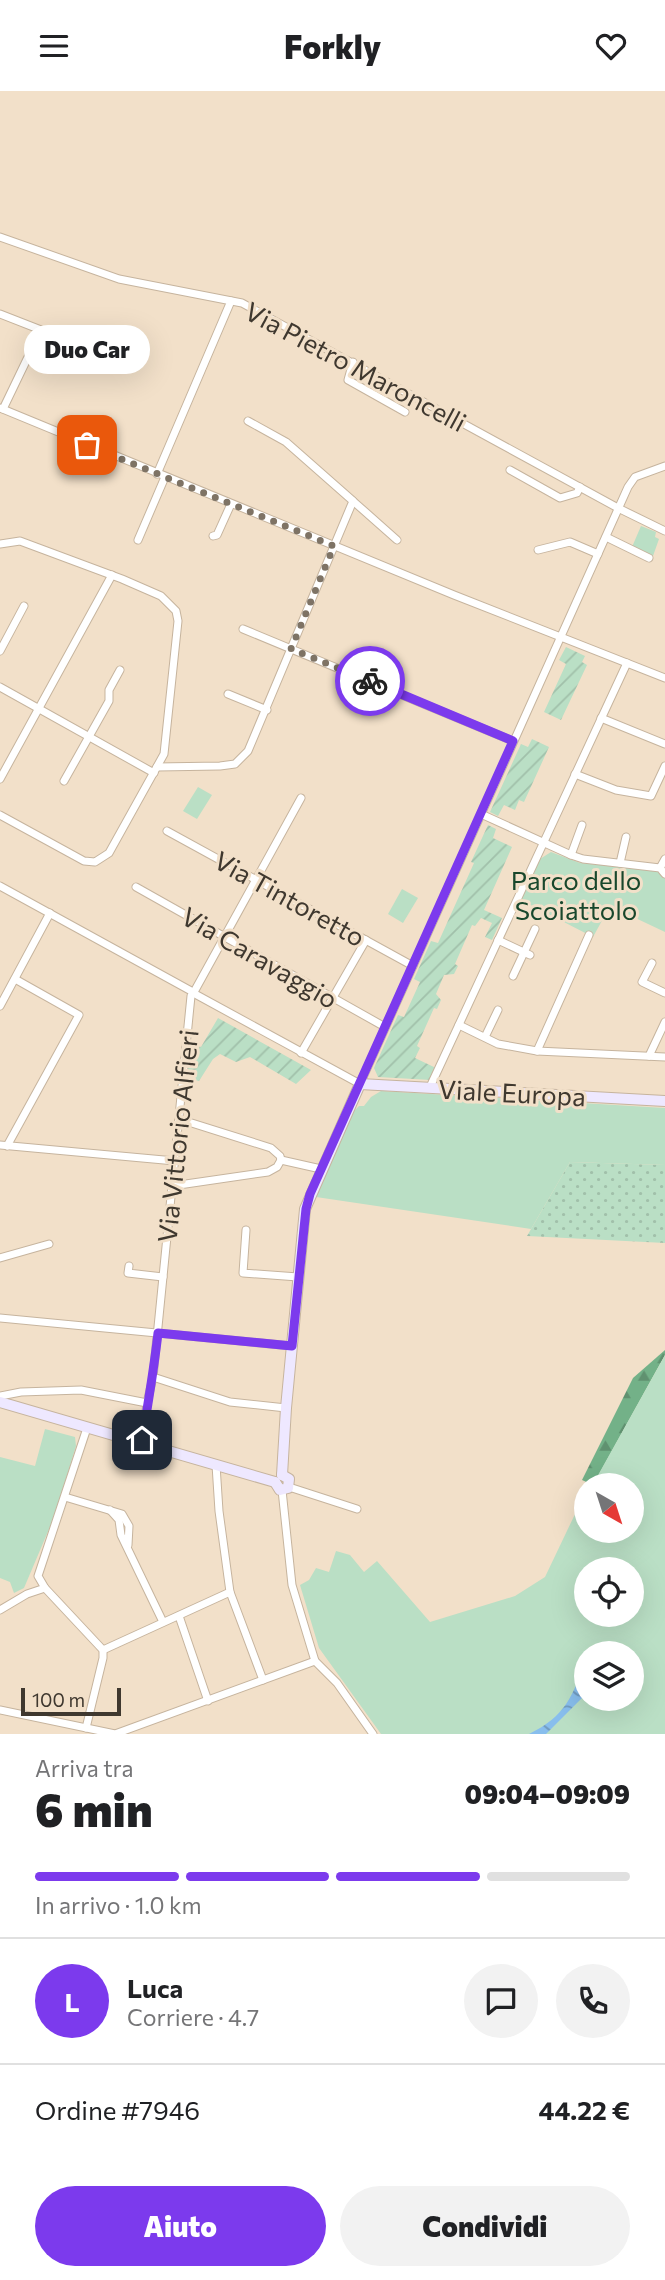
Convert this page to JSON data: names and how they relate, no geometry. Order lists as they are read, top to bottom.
{
  "streets": {
    "main road": ["Viale Europa"],
    "street": [
      "Via Pietro Maroncelli",
      "Via Tintoretto",
      "Via Caravaggio",
      "Via Vittorio Alfieri"
    ]
  },
  "parks": ["Parco dello Scoiattolo"],
  "places": ["Duo Car"],
  "scale_bar": "100 m",
  "north": "bottom right",
  "page": {
    "header": "Forkly",
    "bubble": "Duo Car",
    "scale": "100 m",
    "heading": ["6 min", "Arriva tra", "09:04–09:09"],
    "panel": [
      "Luca",
      "Corriere · 4.7",
      "Ordine #7946",
      "44.22 €"
    ],
    "bar": "In arrivo · 1.0 km",
    "round": "L",
    "buttons": ["Aiuto", "Condividi"]
  }
}
